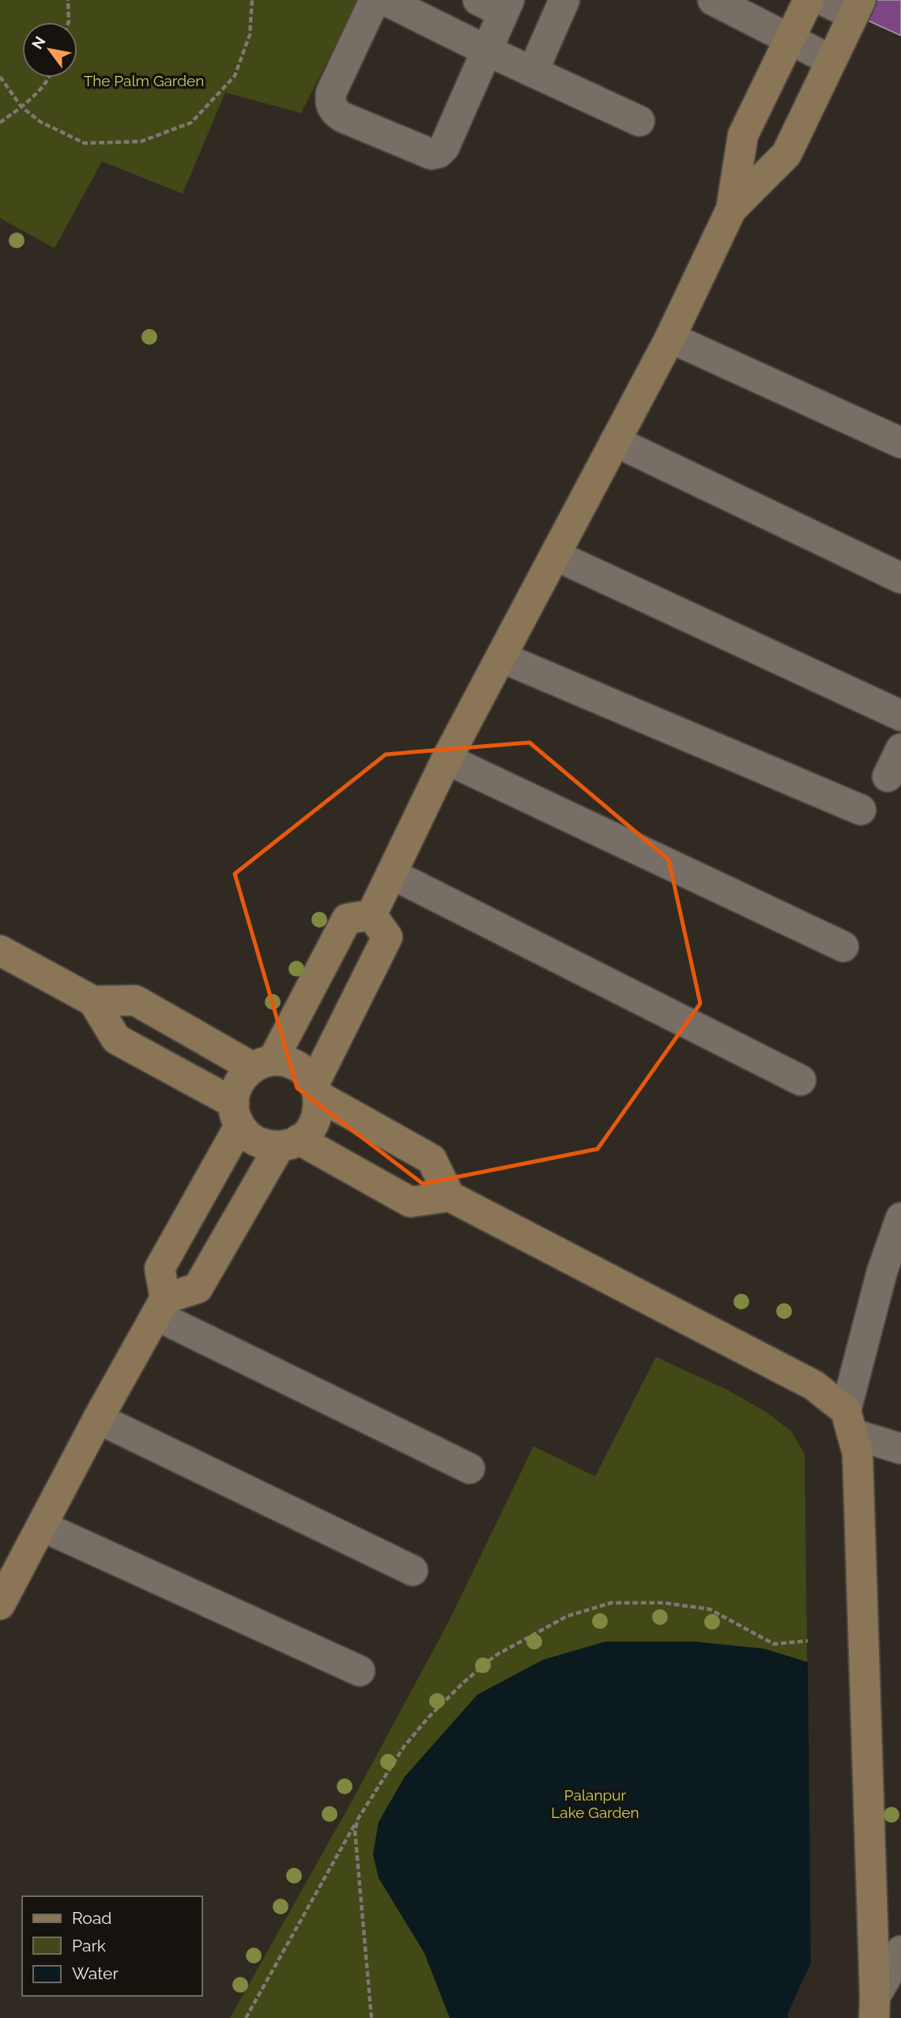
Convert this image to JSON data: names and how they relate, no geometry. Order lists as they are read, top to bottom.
{
  "parks": ["The Palm Garden", "Palanpur Lake Garden"],
  "legend": ["Road", "Park", "Water"],
  "north": "top left"
}
